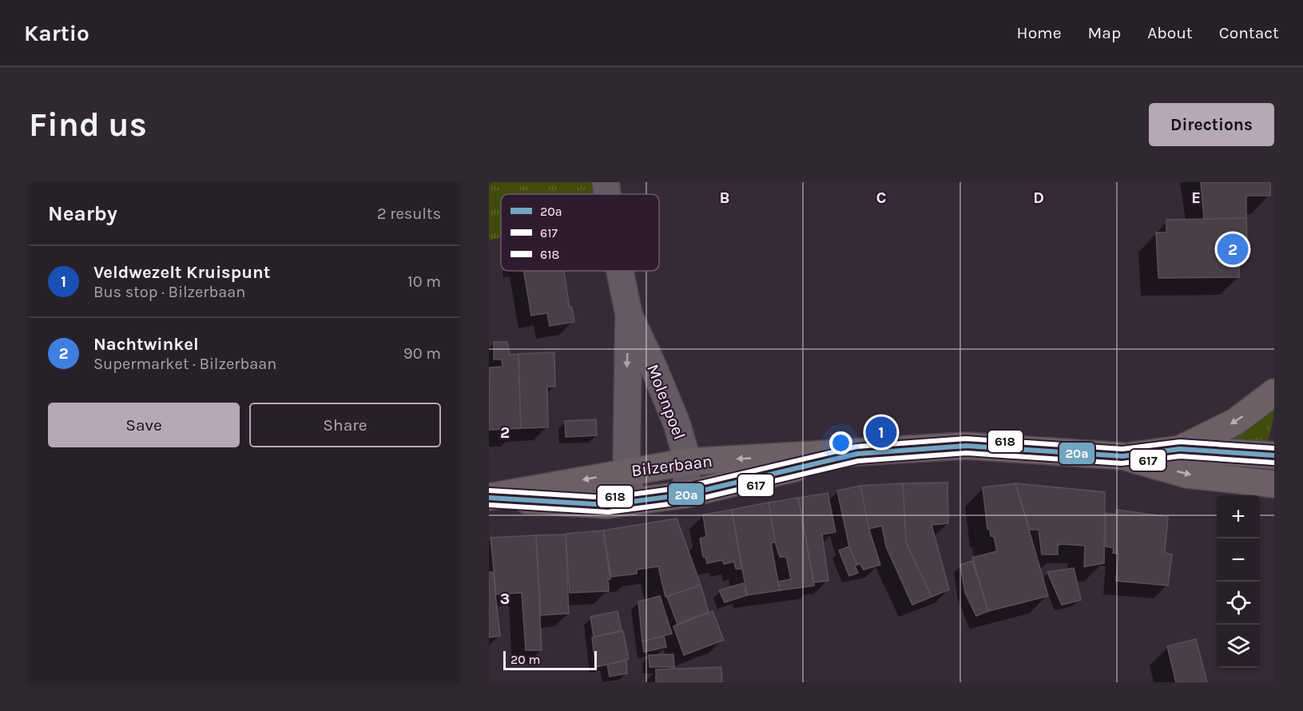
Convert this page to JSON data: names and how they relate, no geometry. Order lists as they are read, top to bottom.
{
  "streets": {
    "main road": ["Bilzerbaan"],
    "street": ["Molenpoel"]
  },
  "crossings": [
    ["Molenpoel", "Bilzerbaan"]
  ],
  "lines": ["transit line 618", "transit line 20a", "transit line 617"],
  "legend": ["20a", "617", "618"],
  "scale_bar": "20 m",
  "page": {
    "header": "Kartio",
    "nav": [
      "Home",
      "Map",
      "About",
      "Contact"
    ],
    "buttons": [
      "Directions",
      ["Save", "Share"]
    ],
    "title": "Find us",
    "heading": ["Nearby", "2 results"],
    "pins": ["2", "1"],
    "list": [
      {
        "mark": "1",
        "name": "Veldwezelt Kruispunt",
        "note": "Bus stop · Bilzerbaan",
        "value": "10 m"
      },
      {
        "mark": "2",
        "name": "Nachtwinkel",
        "note": "Supermarket · Bilzerbaan",
        "value": "90 m"
      }
    ],
    "map_buttons": ["+", "−"],
    "scale": "20 m"
  },
  "grid": {
    "columns": [
      "B",
      "C",
      "D",
      "E"
    ],
    "rows": ["2", "3"]
  }
}
